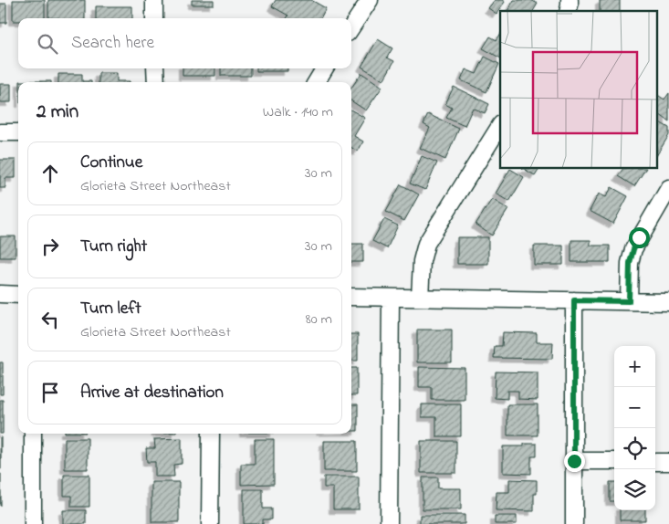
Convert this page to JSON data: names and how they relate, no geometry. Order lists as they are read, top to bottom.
{
  "page": {
    "search": "Search here",
    "heading": ["2 min", "Walk · 140 m"],
    "list": [
      ["Continue", "Glorieta Street Northeast", "30 m"],
      ["Turn right", "30 m"],
      ["Turn left", "Glorieta Street Northeast", "80 m"],
      "Arrive at destination"
    ],
    "map_buttons": ["+", "−"]
  }
}
